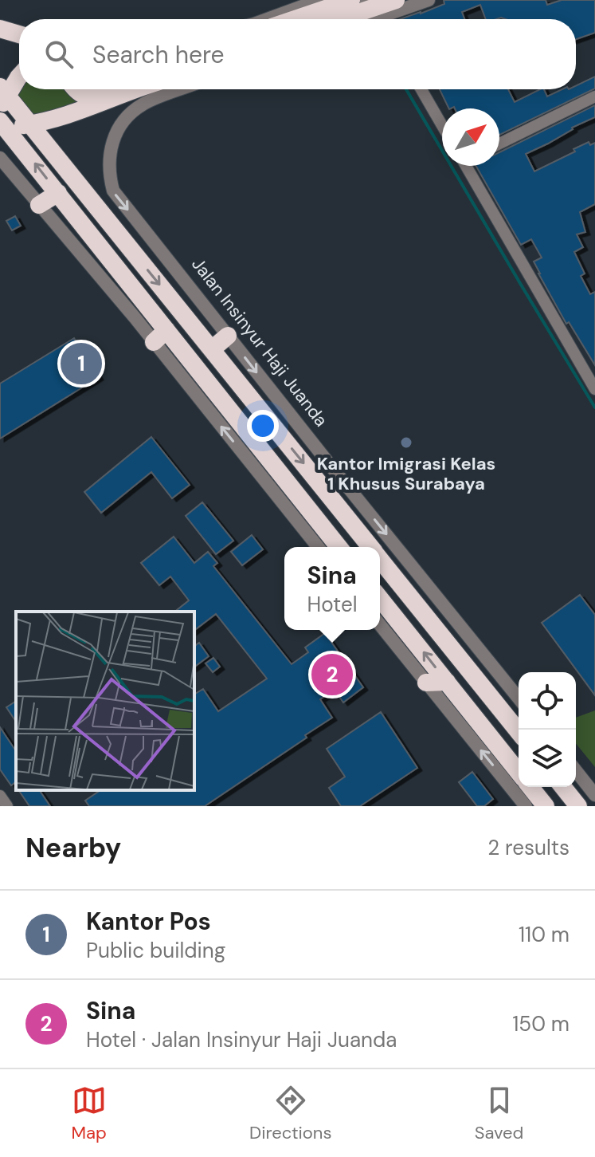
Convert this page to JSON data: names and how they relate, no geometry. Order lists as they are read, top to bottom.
{
  "streets": {
    "street": ["Jalan Insinyur Haji Juanda"]
  },
  "places": ["Kantor Imigrasi Kelas 1 Khusus Surabaya"],
  "north": "top right",
  "page": {
    "search": "Search here",
    "pins": ["1", "2"],
    "popup": ["Sina", "Hotel"],
    "heading": ["Nearby", "2 results"],
    "list": [
      {
        "mark": "1",
        "name": "Kantor Pos",
        "note": "Public building",
        "value": "110 m"
      },
      {
        "mark": "2",
        "name": "Sina",
        "note": "Hotel · Jalan Insinyur Haji Juanda",
        "value": "150 m"
      }
    ],
    "nav": ["Map", "Directions", "Saved"]
  }
}
